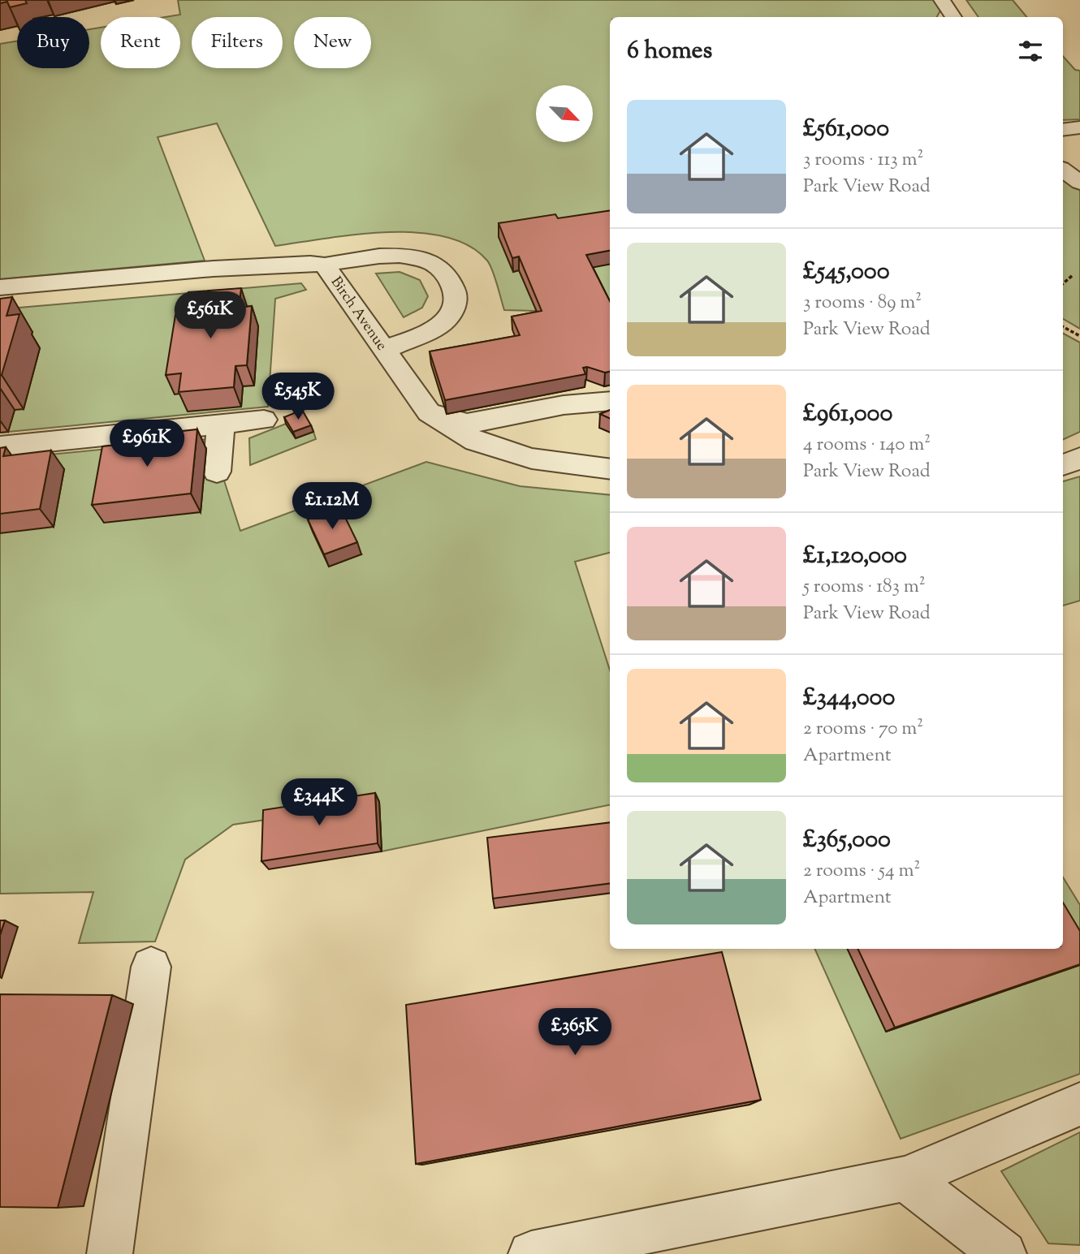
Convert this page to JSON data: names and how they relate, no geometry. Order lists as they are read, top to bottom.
{
  "streets": {
    "street": ["Birch Avenue"]
  },
  "north": "bottom right",
  "page": {
    "chip": [
      "Buy",
      "Rent",
      "Filters",
      "New"
    ],
    "heading": "6 homes",
    "list": [
      {
        "name": "£561,000",
        "note": "3 rooms · 113 m² · Park View Road"
      },
      {
        "name": "£545,000",
        "note": "3 rooms · 89 m² · Park View Road"
      },
      {
        "name": "£961,000",
        "note": "4 rooms · 140 m² · Park View Road"
      },
      {
        "name": "£1,120,000",
        "note": "5 rooms · 183 m² · Park View Road"
      },
      {
        "name": "£344,000",
        "note": "2 rooms · 70 m² · Apartment"
      },
      {
        "name": "£365,000",
        "note": "2 rooms · 54 m² · Apartment"
      }
    ],
    "price": [
      "£561K",
      "£545K",
      "£961K",
      "£1.12M",
      "£344K",
      "£365K"
    ]
  }
}
